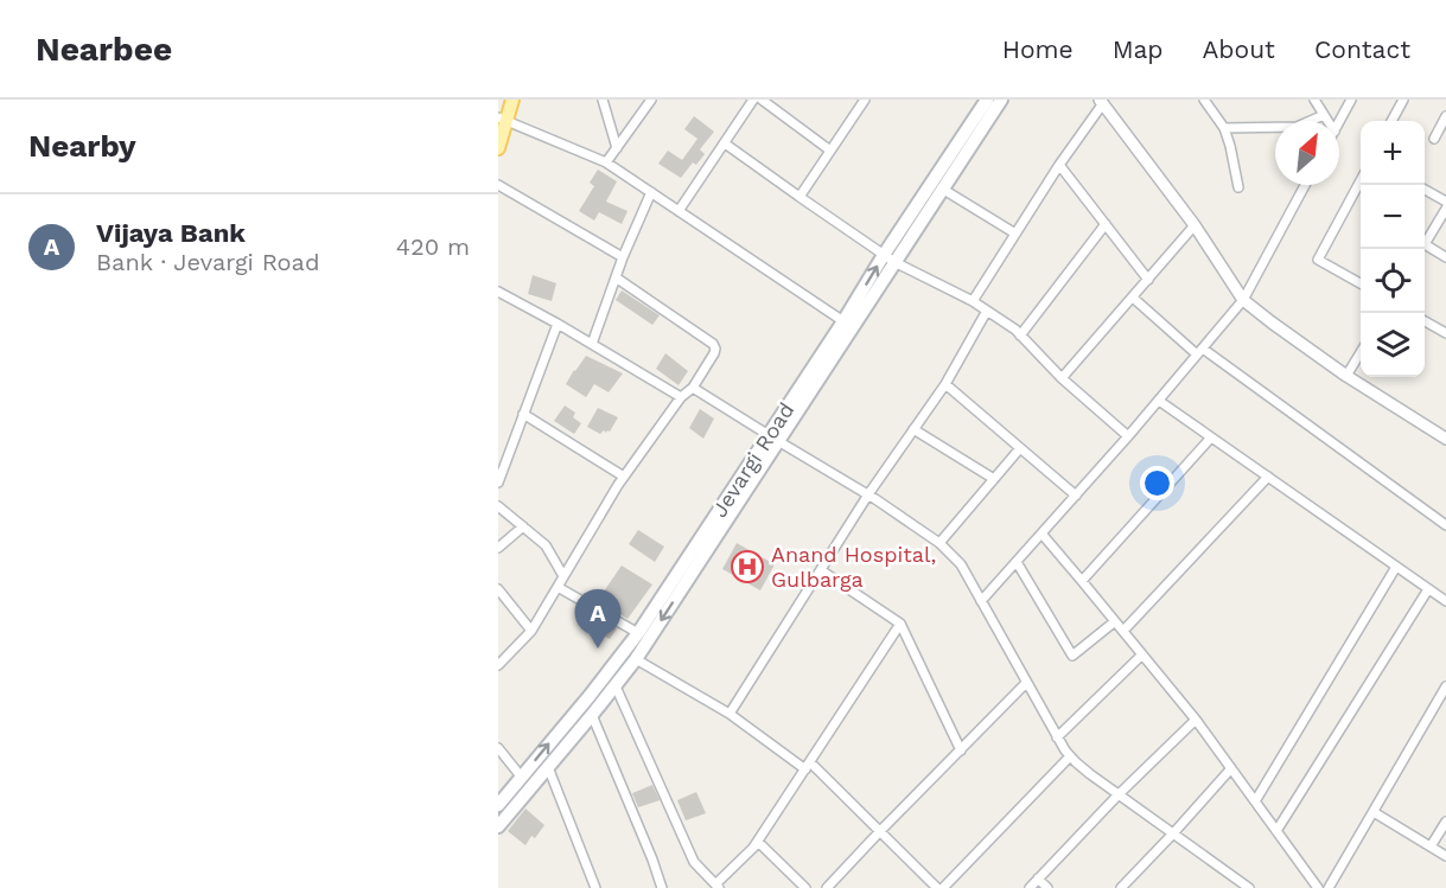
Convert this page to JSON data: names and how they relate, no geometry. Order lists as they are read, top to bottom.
{
  "streets": {
    "main road": ["Jevargi Road"]
  },
  "places": {
    "hospital": ["Anand Hospital, Gulbarga"]
  },
  "north": "top right",
  "page": {
    "header": "Nearbee",
    "nav": [
      "Home",
      "Map",
      "About",
      "Contact"
    ],
    "heading": "Nearby",
    "map_buttons": ["+", "−"],
    "list": [
      {
        "mark": "A",
        "name": "Vijaya Bank",
        "note": "Bank · Jevargi Road",
        "value": "420 m"
      }
    ],
    "pins": "A"
  }
}
